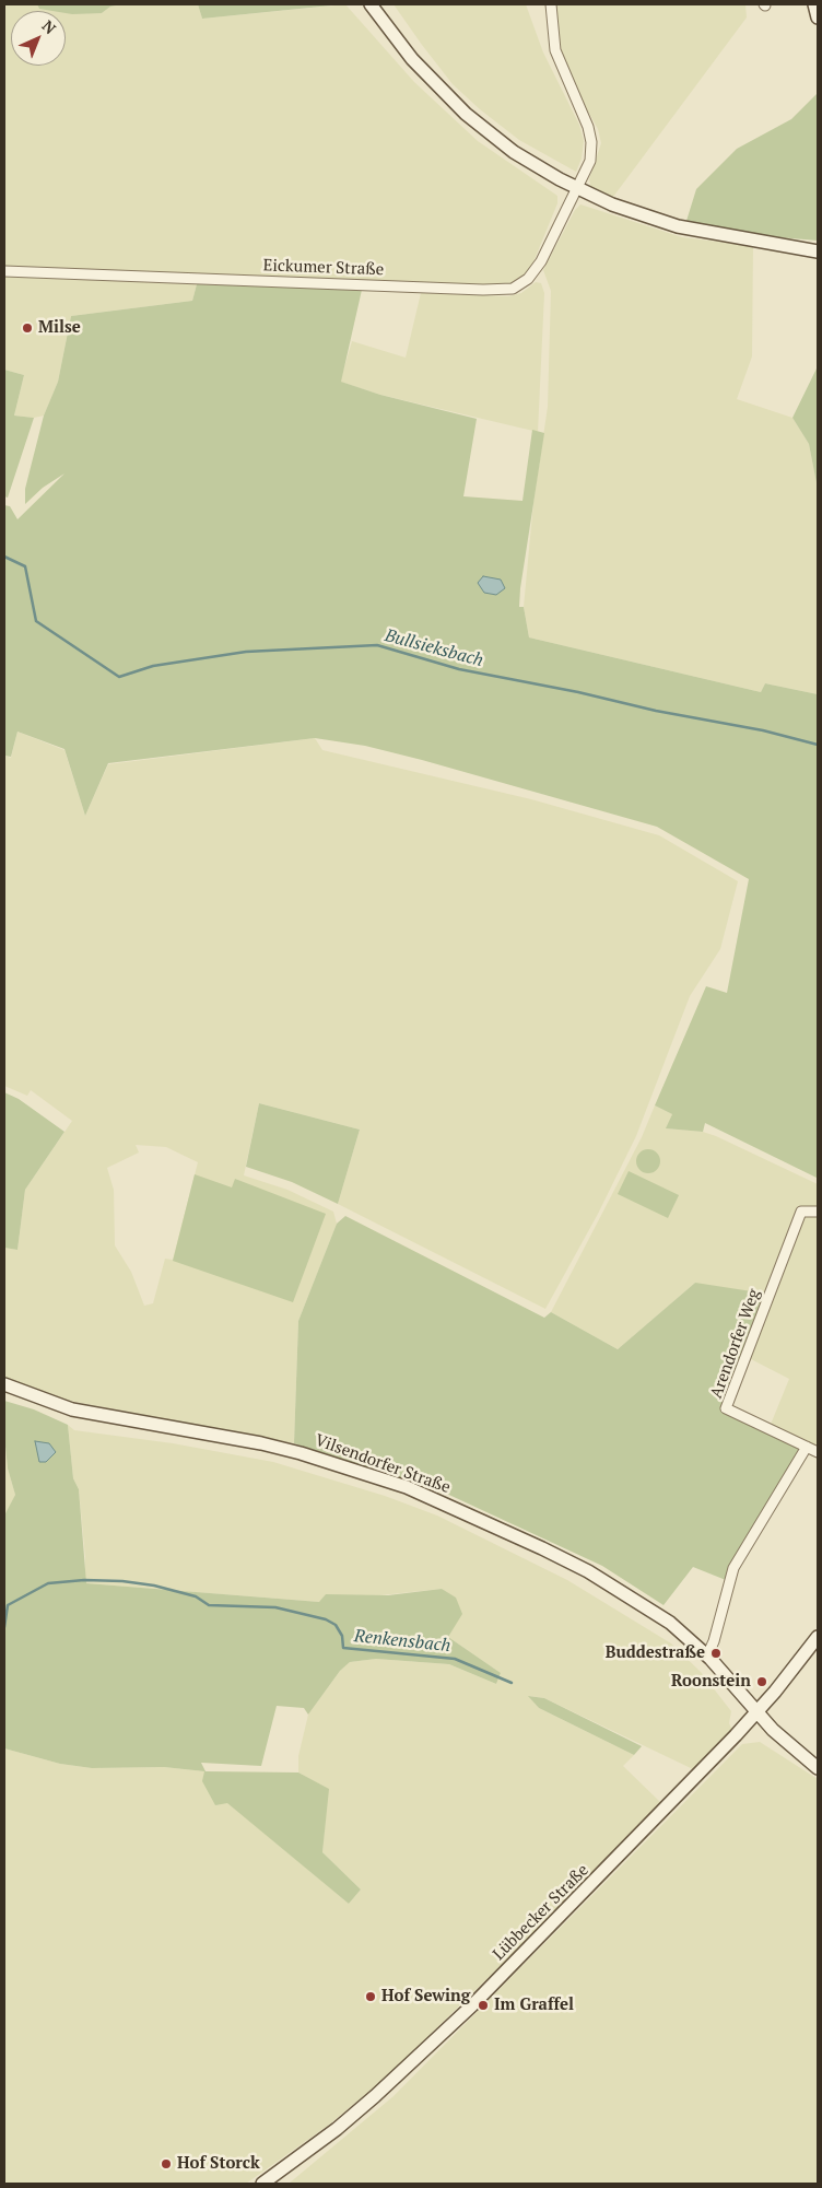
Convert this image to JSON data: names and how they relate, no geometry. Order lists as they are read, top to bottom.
{
  "streets": {
    "main road": ["Vilsendorfer Straße", "Lübbecker Straße"],
    "street": ["Eickumer Straße", "Arendorfer Weg"]
  },
  "crossings": [
    ["Vilsendorfer Straße", "Lübbecker Straße"]
  ],
  "water": ["Bullsieksbach", "Renkensbach"],
  "places": [
    "Milse",
    "Buddestraße",
    "Roonstein",
    "Hof Sewing",
    "Im Graffel",
    "Hof Storck"
  ],
  "north": "top right"
}
